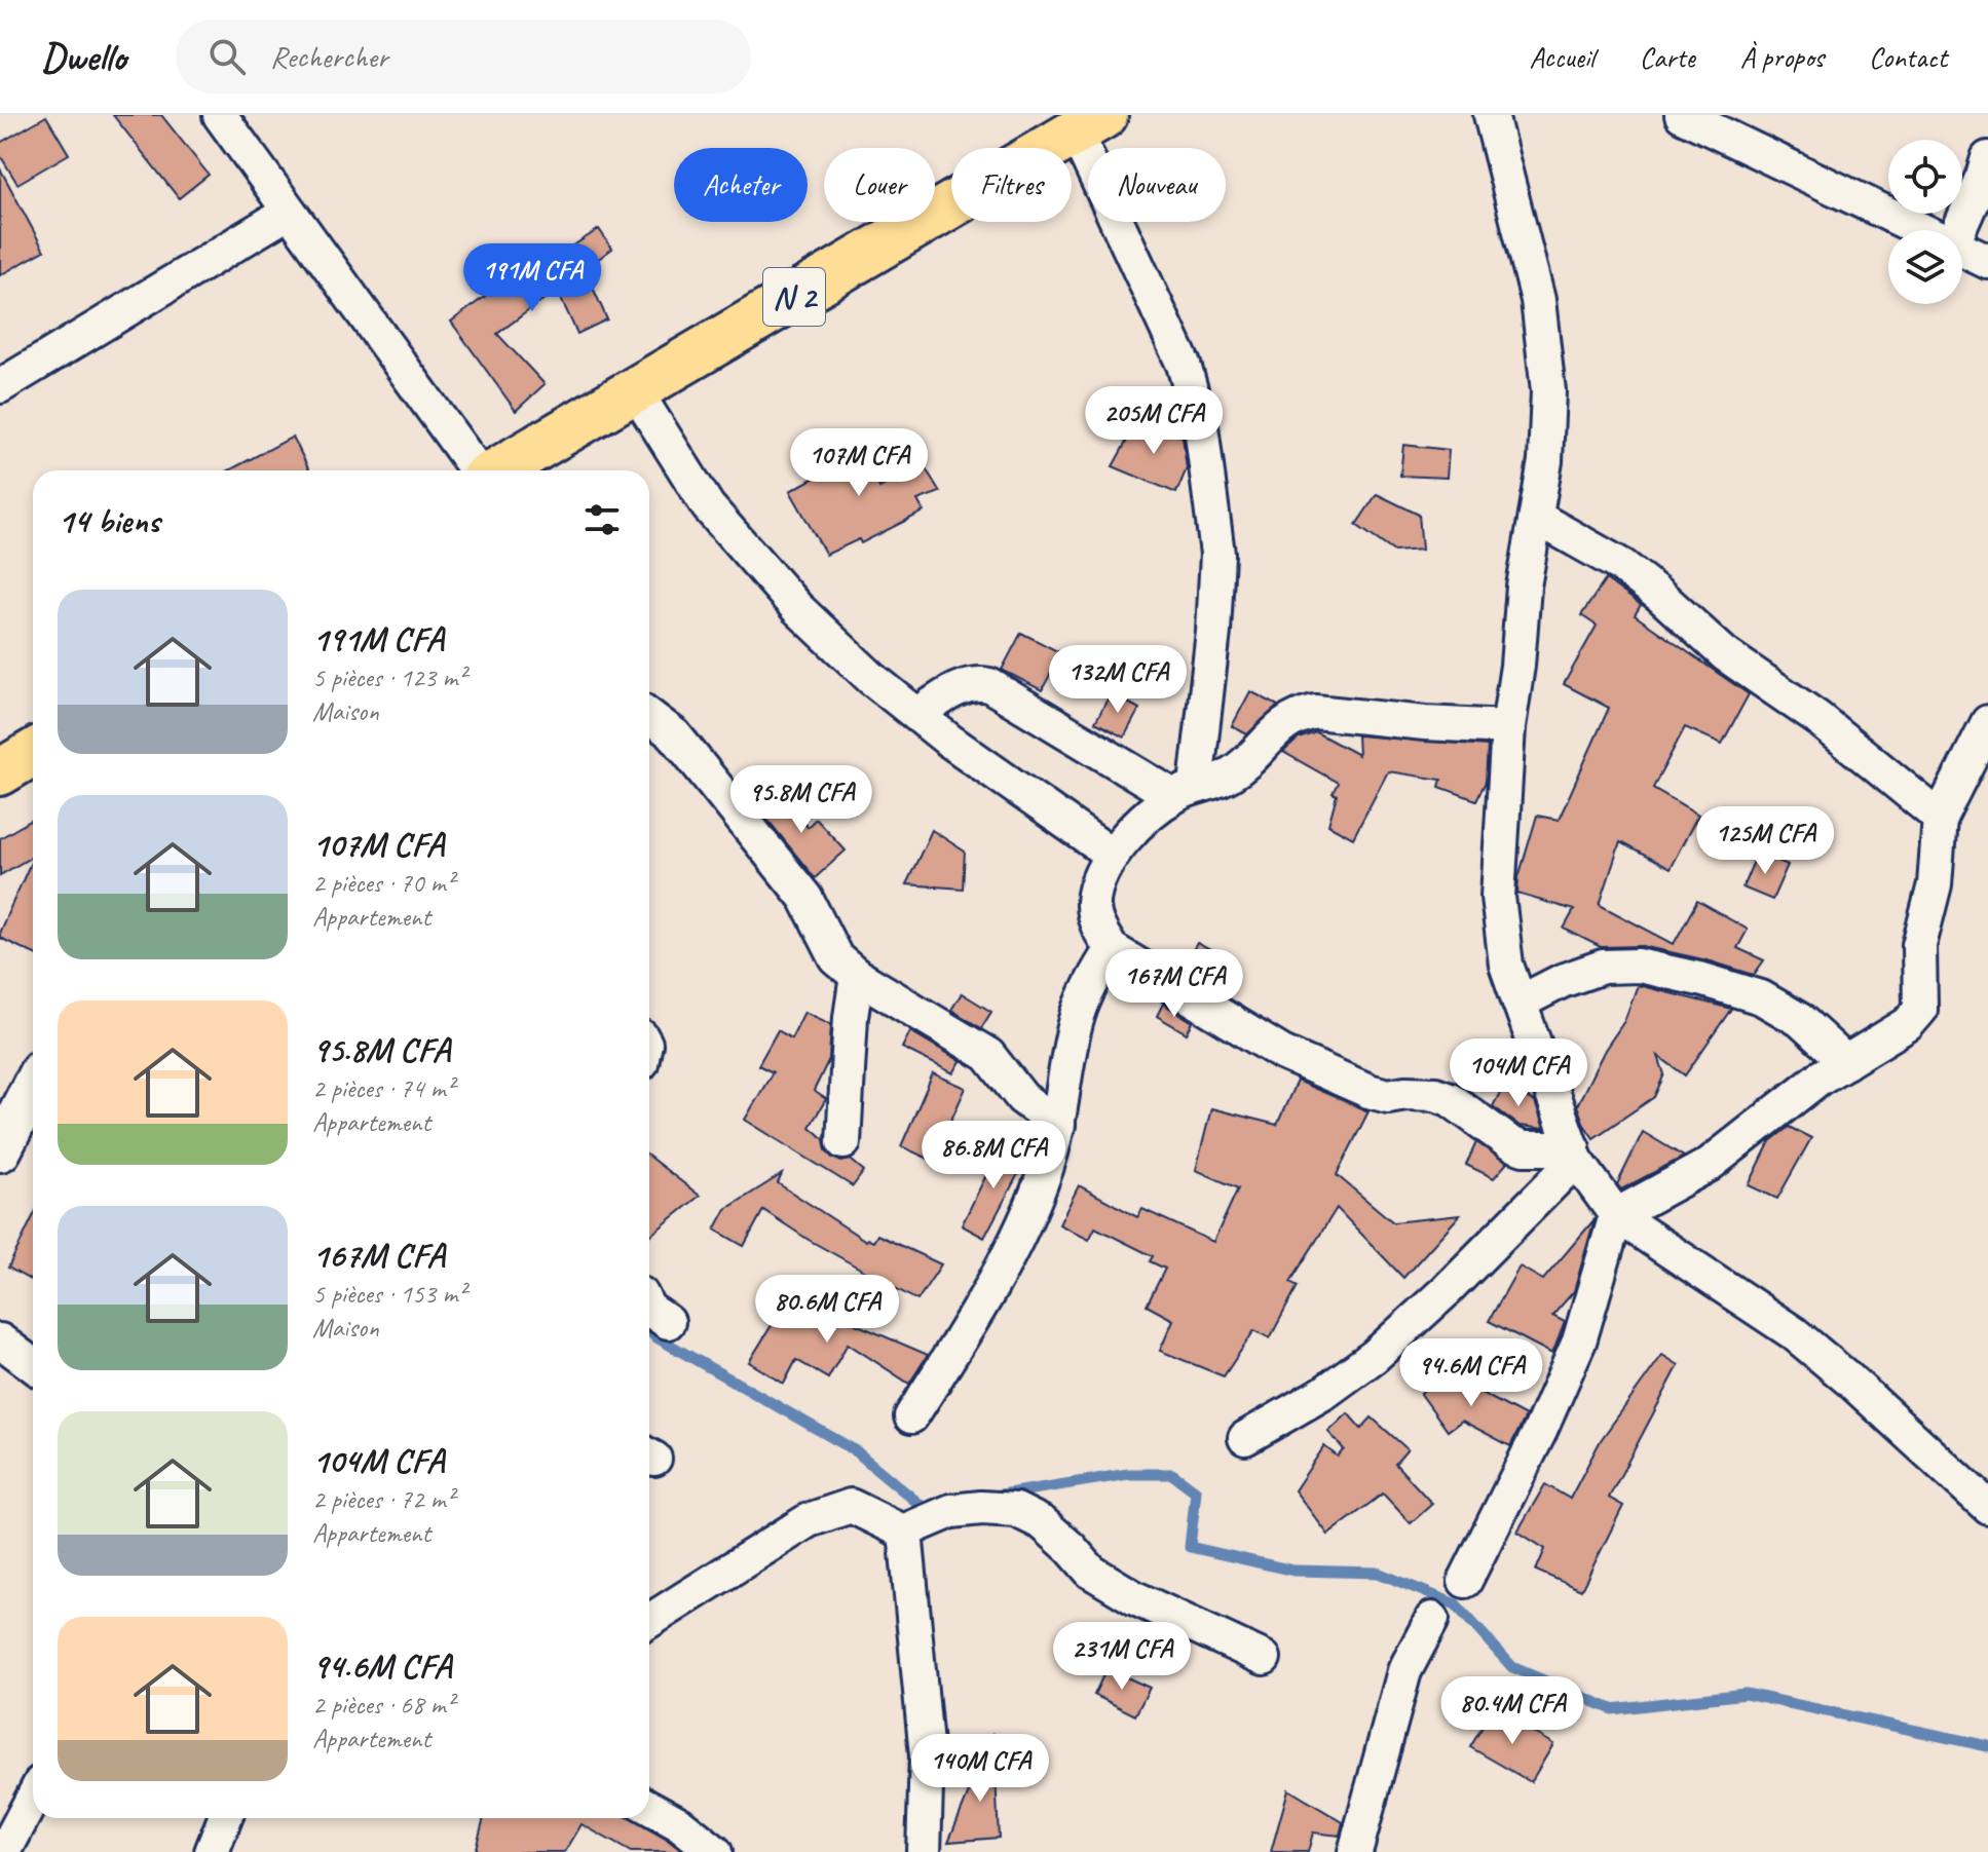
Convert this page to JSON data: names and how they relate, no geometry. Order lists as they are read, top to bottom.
{
  "streets": {
    "main road": ["N 2"]
  },
  "page": {
    "header": "Dwello",
    "search": "Rechercher",
    "nav": [
      "Accueil",
      "Carte",
      "À propos",
      "Contact"
    ],
    "chip": [
      "Acheter",
      "Louer",
      "Filtres",
      "Nouveau"
    ],
    "price": [
      "191M CFA",
      "205M CFA",
      "107M CFA",
      "132M CFA",
      "95.8M CFA",
      "125M CFA",
      "167M CFA",
      "104M CFA",
      "86.8M CFA",
      "80.6M CFA",
      "94.6M CFA",
      "231M CFA",
      "80.4M CFA",
      "140M CFA"
    ],
    "heading": "14 biens",
    "list": [
      {
        "name": "191M CFA",
        "note": "5 pièces · 123 m² · Maison"
      },
      {
        "name": "107M CFA",
        "note": "2 pièces · 70 m² · Appartement"
      },
      {
        "name": "95.8M CFA",
        "note": "2 pièces · 74 m² · Appartement"
      },
      {
        "name": "167M CFA",
        "note": "5 pièces · 153 m² · Maison"
      },
      {
        "name": "104M CFA",
        "note": "2 pièces · 72 m² · Appartement"
      },
      {
        "name": "94.6M CFA",
        "note": "2 pièces · 68 m² · Appartement"
      }
    ]
  }
}
